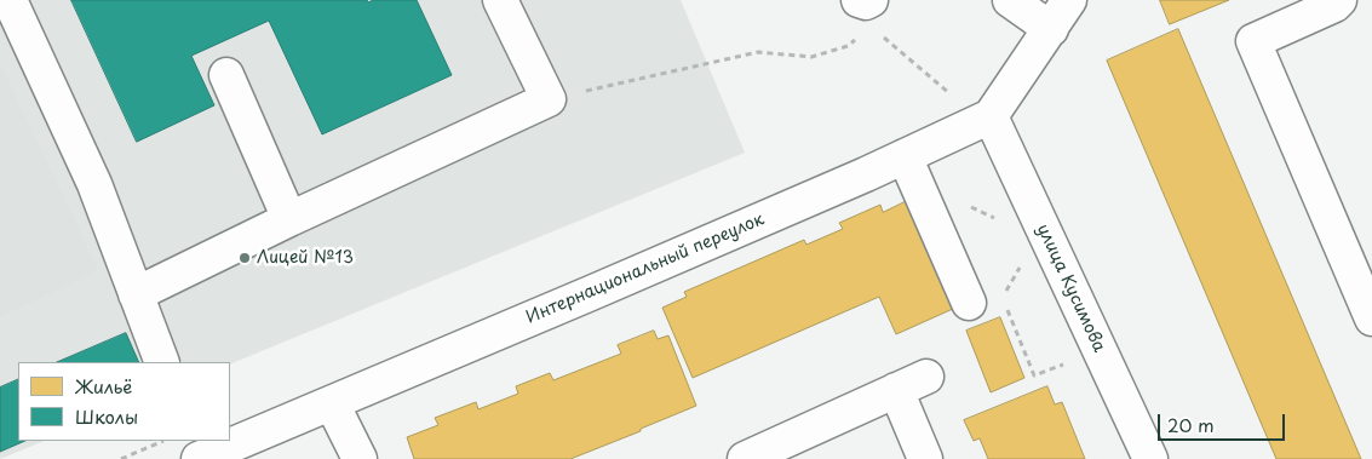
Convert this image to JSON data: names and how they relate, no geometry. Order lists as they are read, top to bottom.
{
  "streets": {
    "street": ["Интернациональный переулок", "улица Кусимова"]
  },
  "crossings": [
    ["Интернациональный переулок", "улица Кусимова"]
  ],
  "places": ["Лицей №13"],
  "legend": ["Жильё", "Школы"],
  "scale_bar": "20 m"
}
